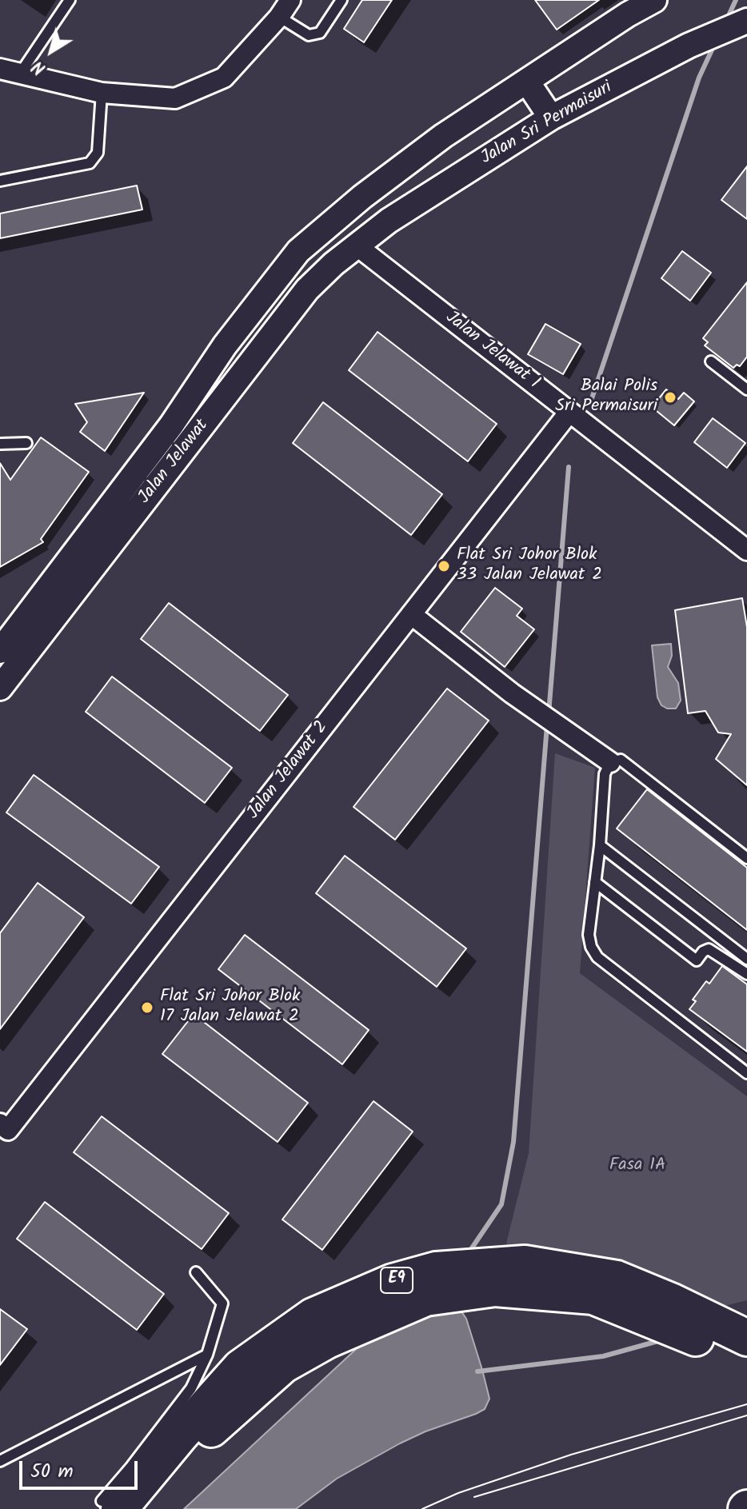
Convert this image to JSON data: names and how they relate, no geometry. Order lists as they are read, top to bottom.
{
  "streets": {
    "highway": ["E9"],
    "street": [
      "Jalan Sri Permaisuri",
      "Jalan Jelawat 1",
      "Jalan Jelawat",
      "Jalan Jelawat 2"
    ]
  },
  "crossings": [
    ["Jalan Sri Permaisuri", "Jalan Jelawat 1"],
    ["Jalan Sri Permaisuri", "Jalan Jelawat"],
    ["Jalan Jelawat 1", "Jalan Jelawat"],
    ["Jalan Jelawat 1", "Jalan Jelawat 2"]
  ],
  "parks": ["Fasa 1A"],
  "places": ["Balai Polis Sri Permaisuri", "Flat Sri Johor Blok 33 Jalan Jelawat 2", "Flat Sri Johor Blok 17 Jalan Jelawat 2"],
  "scale_bar": "50 m",
  "north": "bottom left"
}
